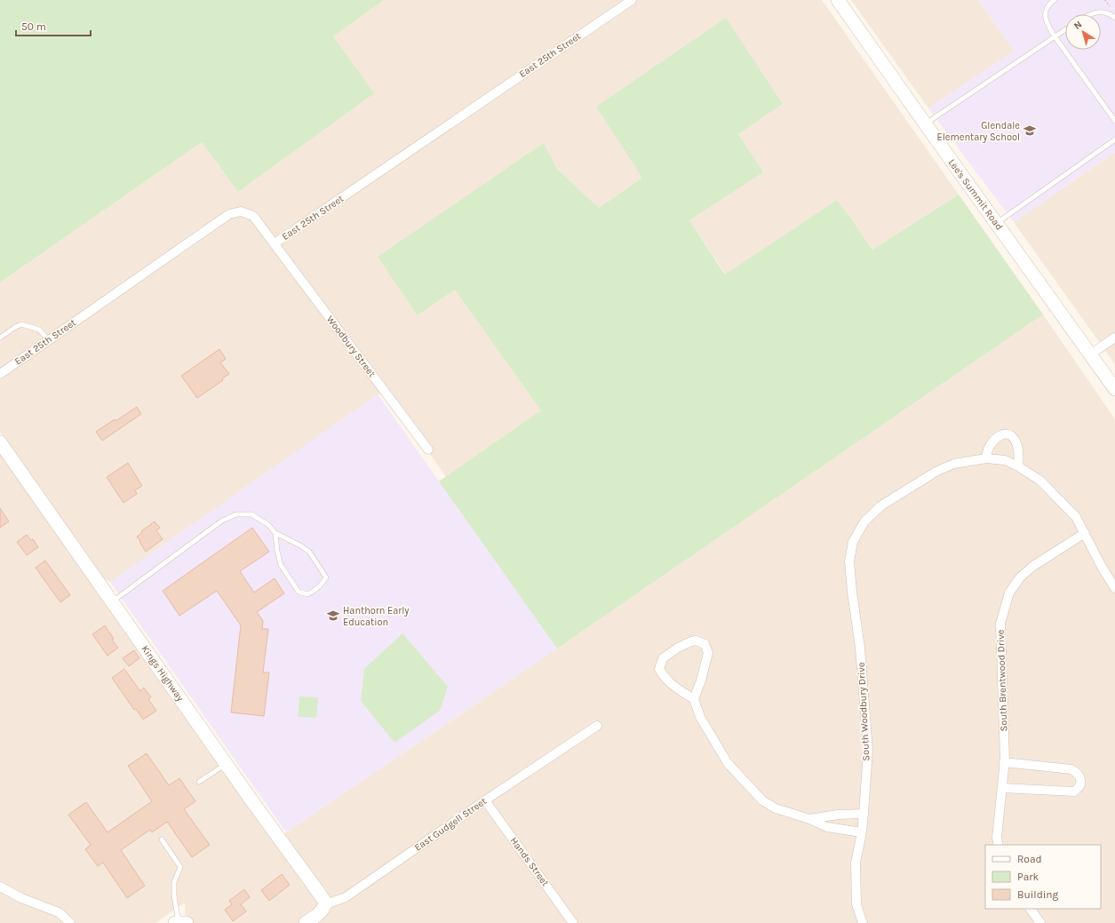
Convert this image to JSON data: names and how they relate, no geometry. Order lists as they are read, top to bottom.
{
  "streets": {
    "street": [
      "East 25th Street",
      "Lee's Summit Road",
      "Woodbury Street",
      "Kings Highway",
      "South Brentwood Drive",
      "South Woodbury Drive",
      "East Gudgell Street",
      "Hands Street"
    ]
  },
  "crossings": [
    ["East 25th Street", "Woodbury Street"],
    ["Kings Highway", "East Gudgell Street"],
    ["South Brentwood Drive", "South Woodbury Drive"],
    ["East Gudgell Street", "Hands Street"]
  ],
  "places": {
    "school or university": ["Glendale Elementary School", "Hanthorn Early Education"]
  },
  "legend": ["Road", "Park", "Building"],
  "scale_bar": "50 m",
  "north": "top left"
}
